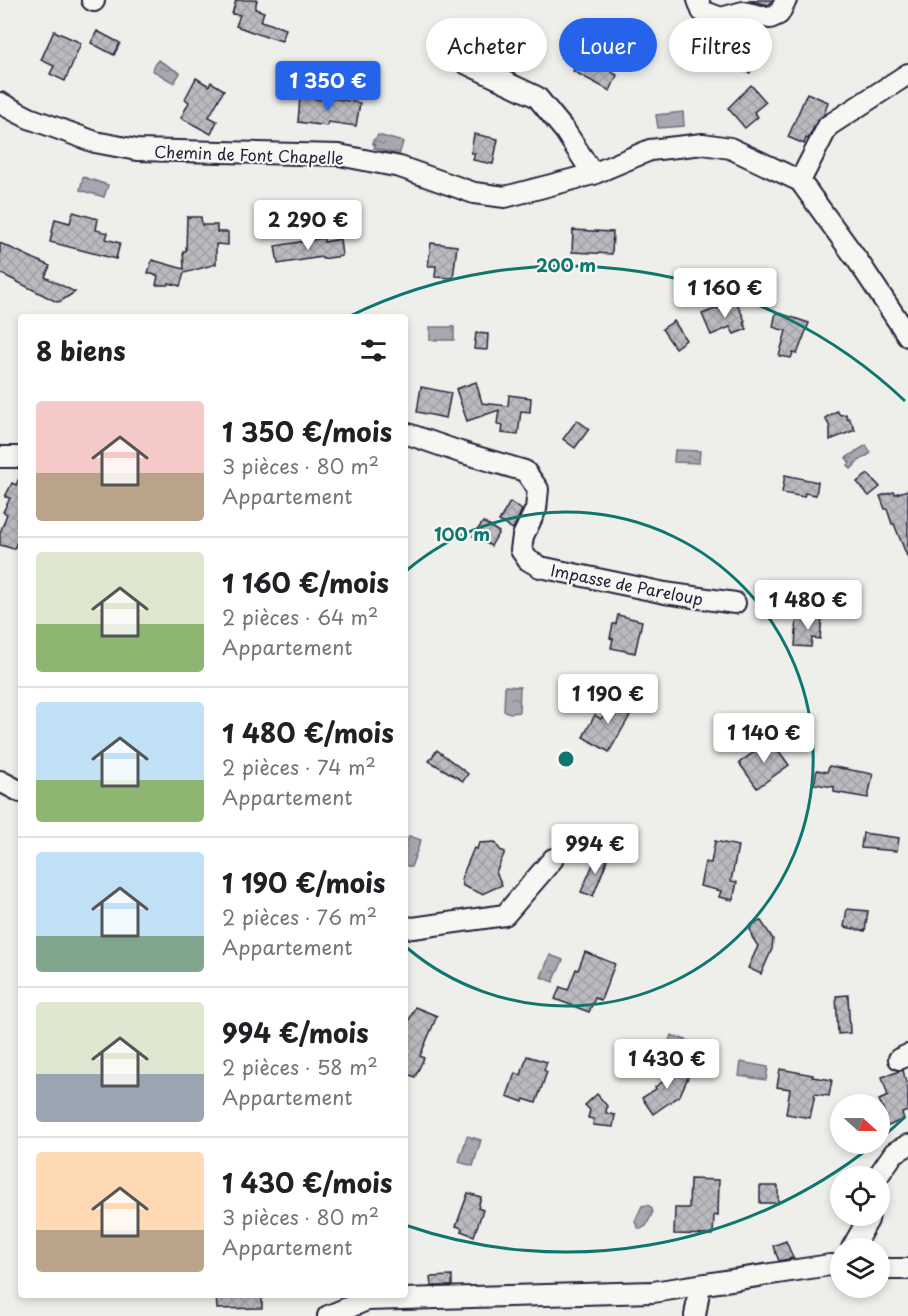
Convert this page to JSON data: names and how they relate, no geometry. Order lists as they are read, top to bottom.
{
  "streets": {
    "street": ["Chemin de Font Chapelle", "Impasse de Pareloup"]
  },
  "north": "right",
  "page": {
    "chip": ["Acheter", "Louer", "Filtres"],
    "price": [
      "1 350 €",
      "2 290 €",
      "1 160 €",
      "1 480 €",
      "1 190 €",
      "1 140 €",
      "994 €",
      "1 430 €"
    ],
    "heading": "8 biens",
    "list": [
      {
        "name": "1 350 €/mois",
        "note": "3 pièces · 80 m² · Appartement"
      },
      {
        "name": "1 160 €/mois",
        "note": "2 pièces · 64 m² · Appartement"
      },
      {
        "name": "1 480 €/mois",
        "note": "2 pièces · 74 m² · Appartement"
      },
      {
        "name": "1 190 €/mois",
        "note": "2 pièces · 76 m² · Appartement"
      },
      {
        "name": "994 €/mois",
        "note": "2 pièces · 58 m² · Appartement"
      },
      {
        "name": "1 430 €/mois",
        "note": "3 pièces · 80 m² · Appartement"
      }
    ]
  },
  "rings": ["200 m", "100 m"]
}
